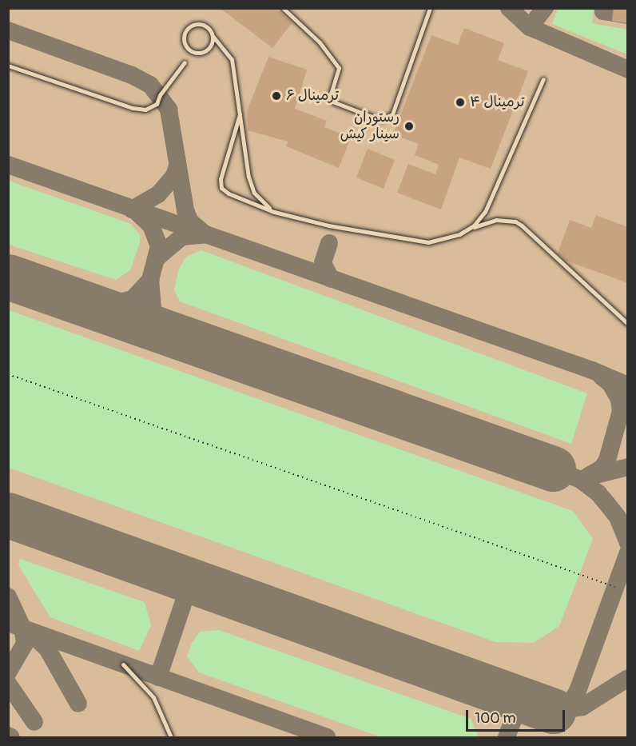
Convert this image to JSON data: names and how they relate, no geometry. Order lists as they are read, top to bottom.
{
  "places": ["ترمینال ۶", "ترمینال ۴", "رستوران سینار کیش"],
  "scale_bar": "100 m"
}
